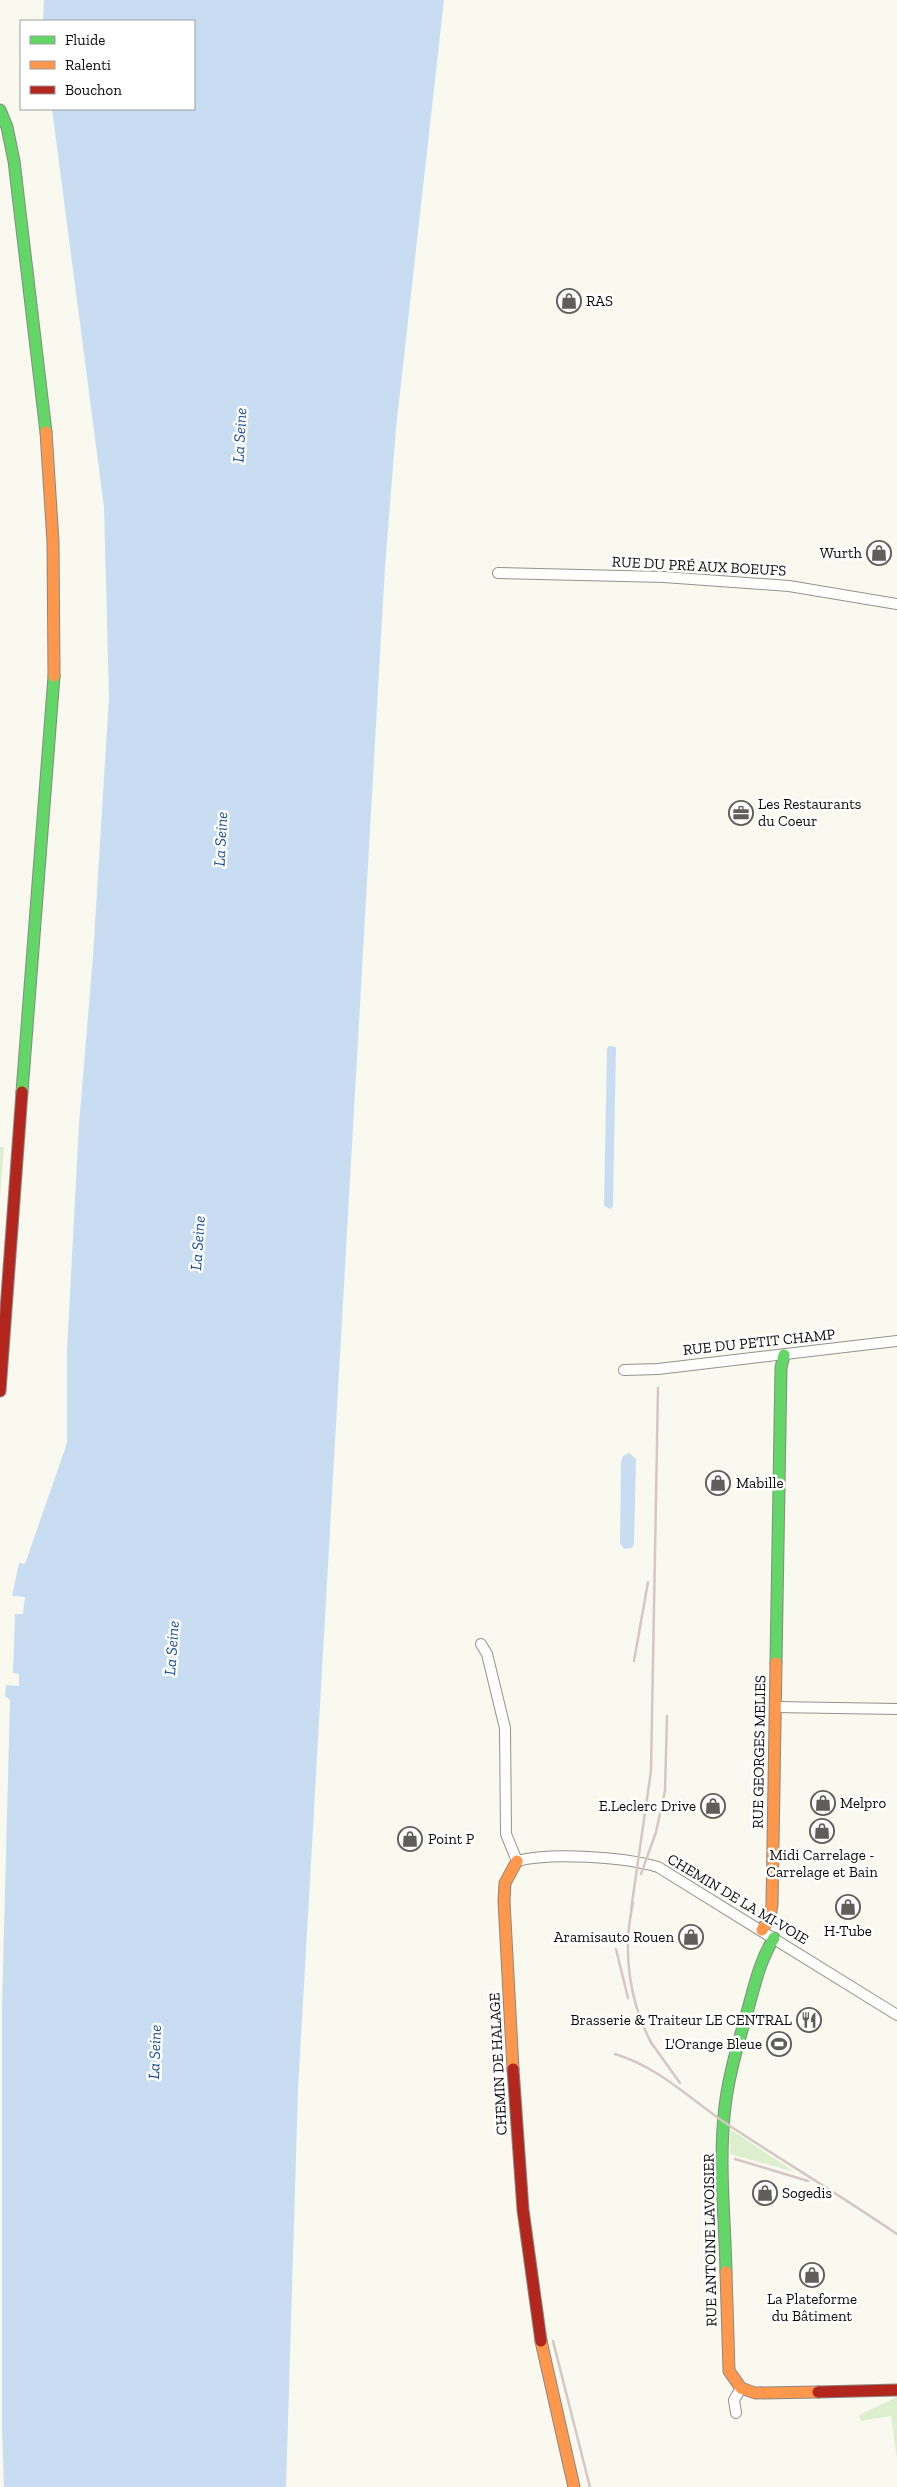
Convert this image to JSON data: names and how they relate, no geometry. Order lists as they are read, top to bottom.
{
  "streets": {
    "street": [
      "RUE DU PRÉ AUX BOEUFS",
      "RUE DU PETIT CHAMP",
      "RUE GEORGES MELIES",
      "CHEMIN DE LA MI-VOIE",
      "CHEMIN DE HALAGE",
      "RUE ANTOINE LAVOISIER"
    ]
  },
  "crossings": [
    ["RUE DU PETIT CHAMP", "RUE GEORGES MELIES"],
    ["RUE GEORGES MELIES", "CHEMIN DE LA MI-VOIE"],
    ["CHEMIN DE LA MI-VOIE", "CHEMIN DE HALAGE"],
    ["CHEMIN DE LA MI-VOIE", "RUE ANTOINE LAVOISIER"]
  ],
  "water": ["La Seine"],
  "places": {
    "shop": [
      "RAS",
      "Wurth",
      "Mabille",
      "Melpro",
      "E.Leclerc Drive",
      "Midi Carrelage - Carrelage et Bain",
      "Point P",
      "H-Tube",
      "Aramisauto Rouen",
      "Sogedis",
      "La Plateforme du Bâtiment"
    ],
    "office": ["Les Restaurants du Coeur"],
    "restaurant": ["Brasserie & Traiteur LE CENTRAL"],
    "sports": ["L'Orange Bleue"]
  },
  "legend": ["Fluide", "Ralenti", "Bouchon"]
}
